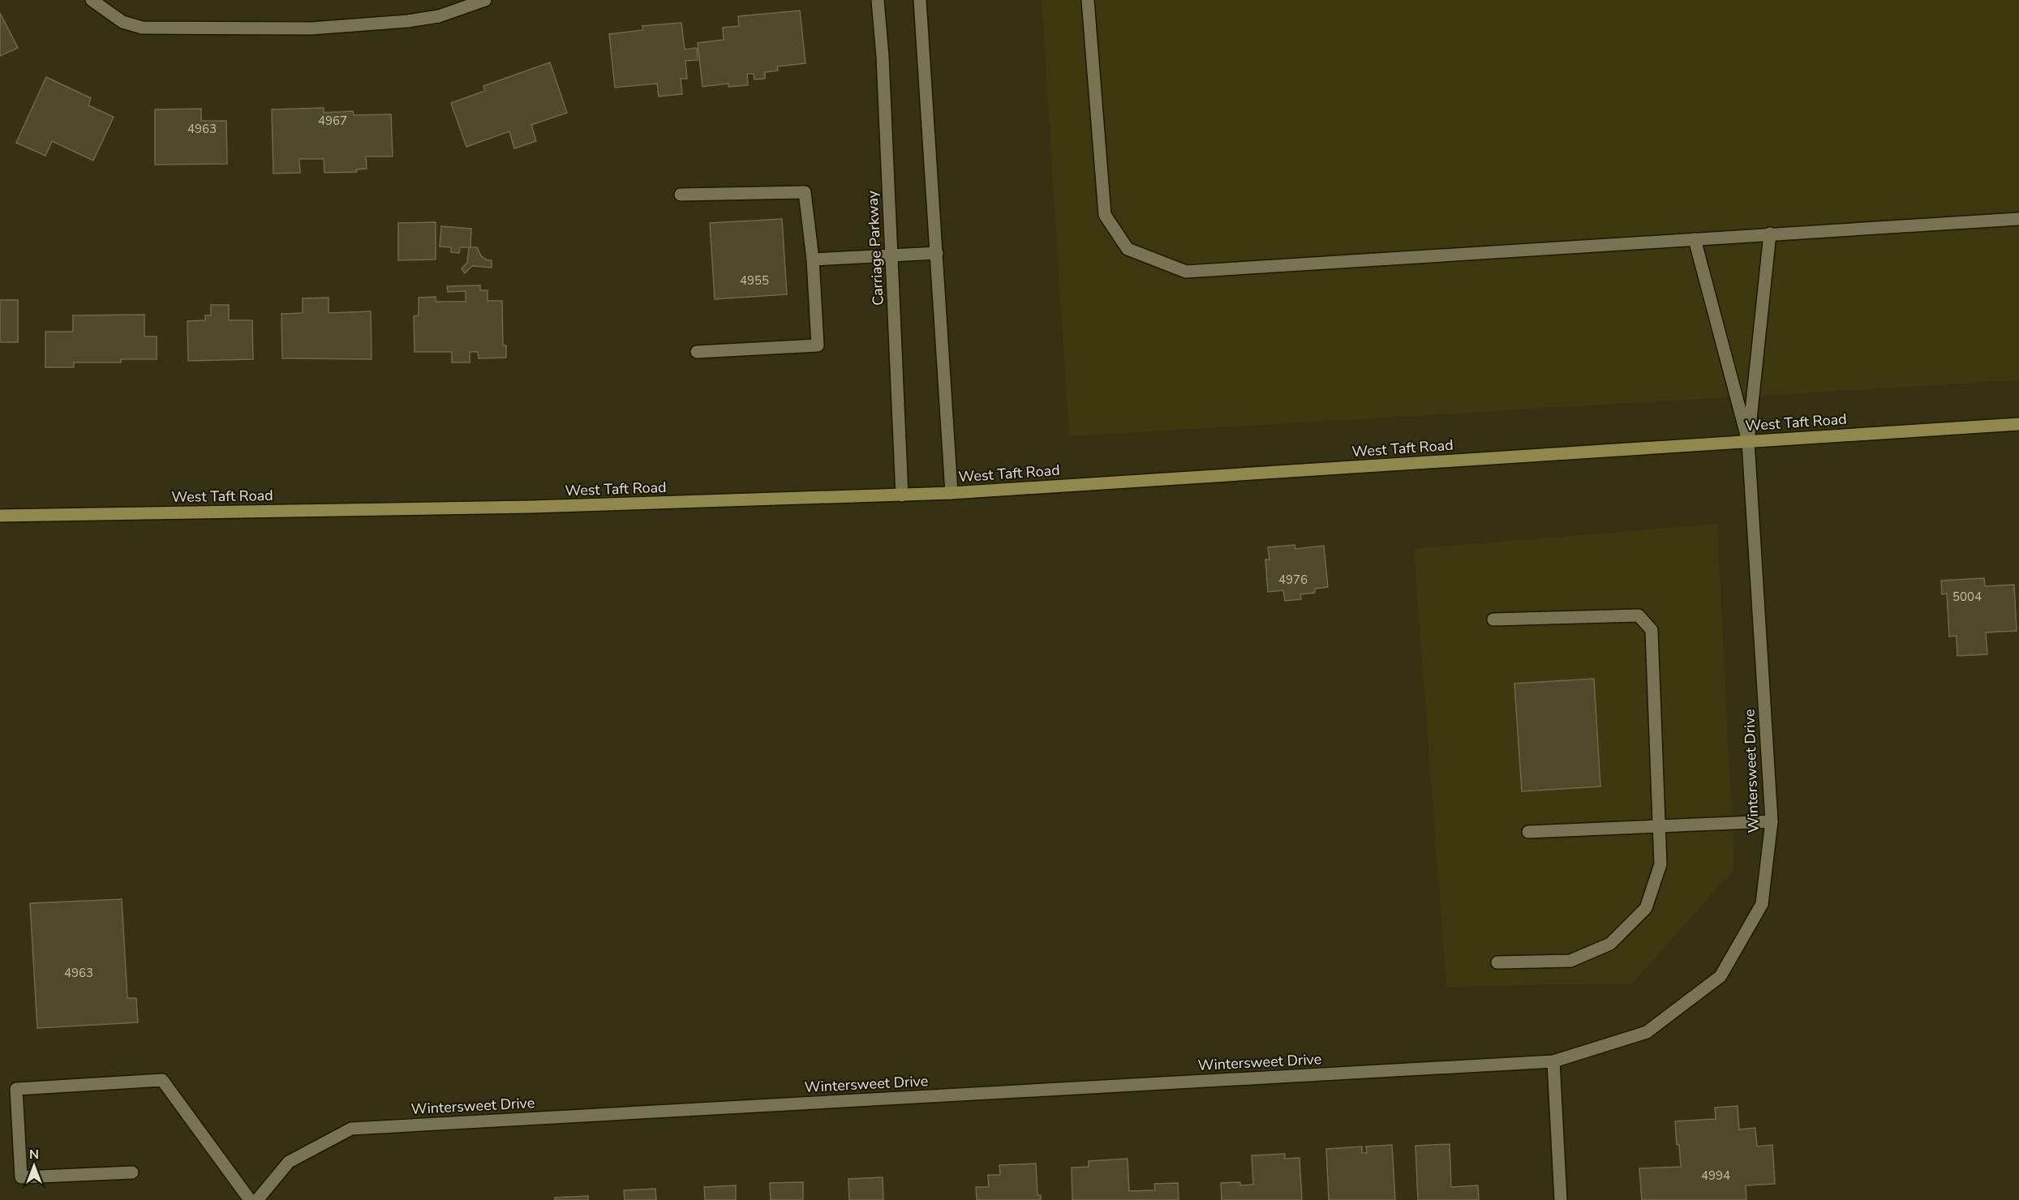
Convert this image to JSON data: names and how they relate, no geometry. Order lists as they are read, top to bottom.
{
  "streets": {
    "main road": ["West Taft Road"],
    "street": ["Carriage Parkway", "Wintersweet Drive"]
  },
  "crossings": [
    ["Carriage Parkway", "West Taft Road"],
    ["West Taft Road", "Wintersweet Drive"]
  ],
  "house_numbers": [
    "4967",
    "4963",
    "4955",
    "4976",
    "5004",
    "4963",
    "4994"
  ],
  "north": "top"
}
